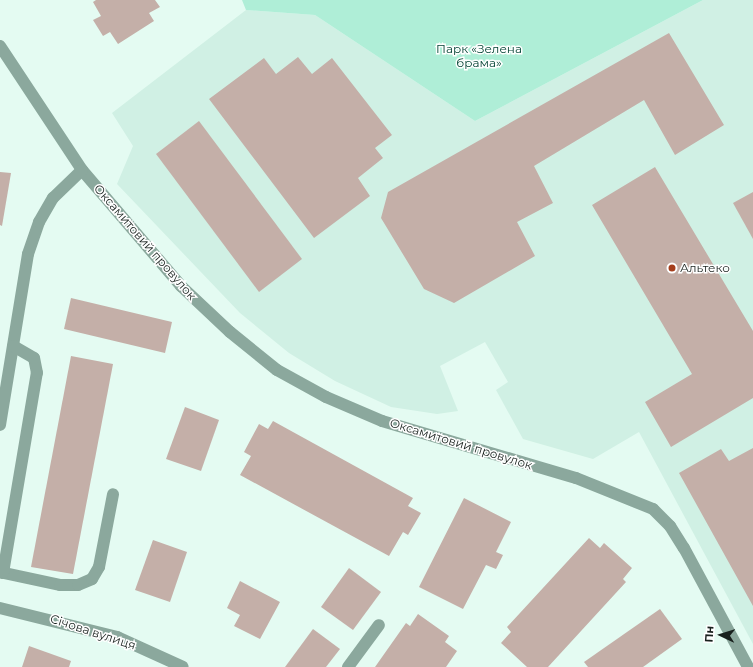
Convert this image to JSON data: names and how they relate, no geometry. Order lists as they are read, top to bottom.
{
  "streets": {
    "street": ["Оксамитовий провулок", "Січова вулиця"]
  },
  "parks": ["Парк «Зелена брама»"],
  "places": ["Альтеко"],
  "north": "left"
}
